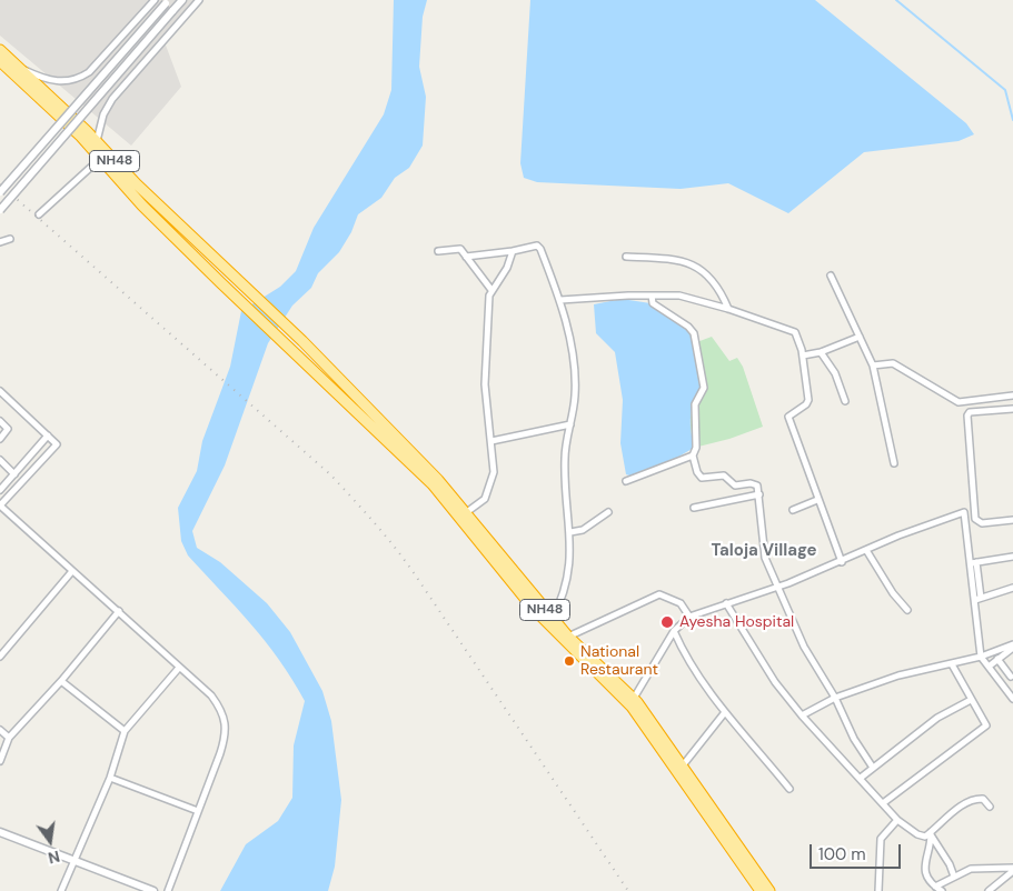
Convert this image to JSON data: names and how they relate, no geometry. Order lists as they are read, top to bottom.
{
  "streets": {
    "highway": ["NH48"]
  },
  "districts": ["Taloja Village"],
  "places": ["Ayesha Hospital", "National Restaurant"],
  "scale_bar": "100 m",
  "north": "bottom"
}
